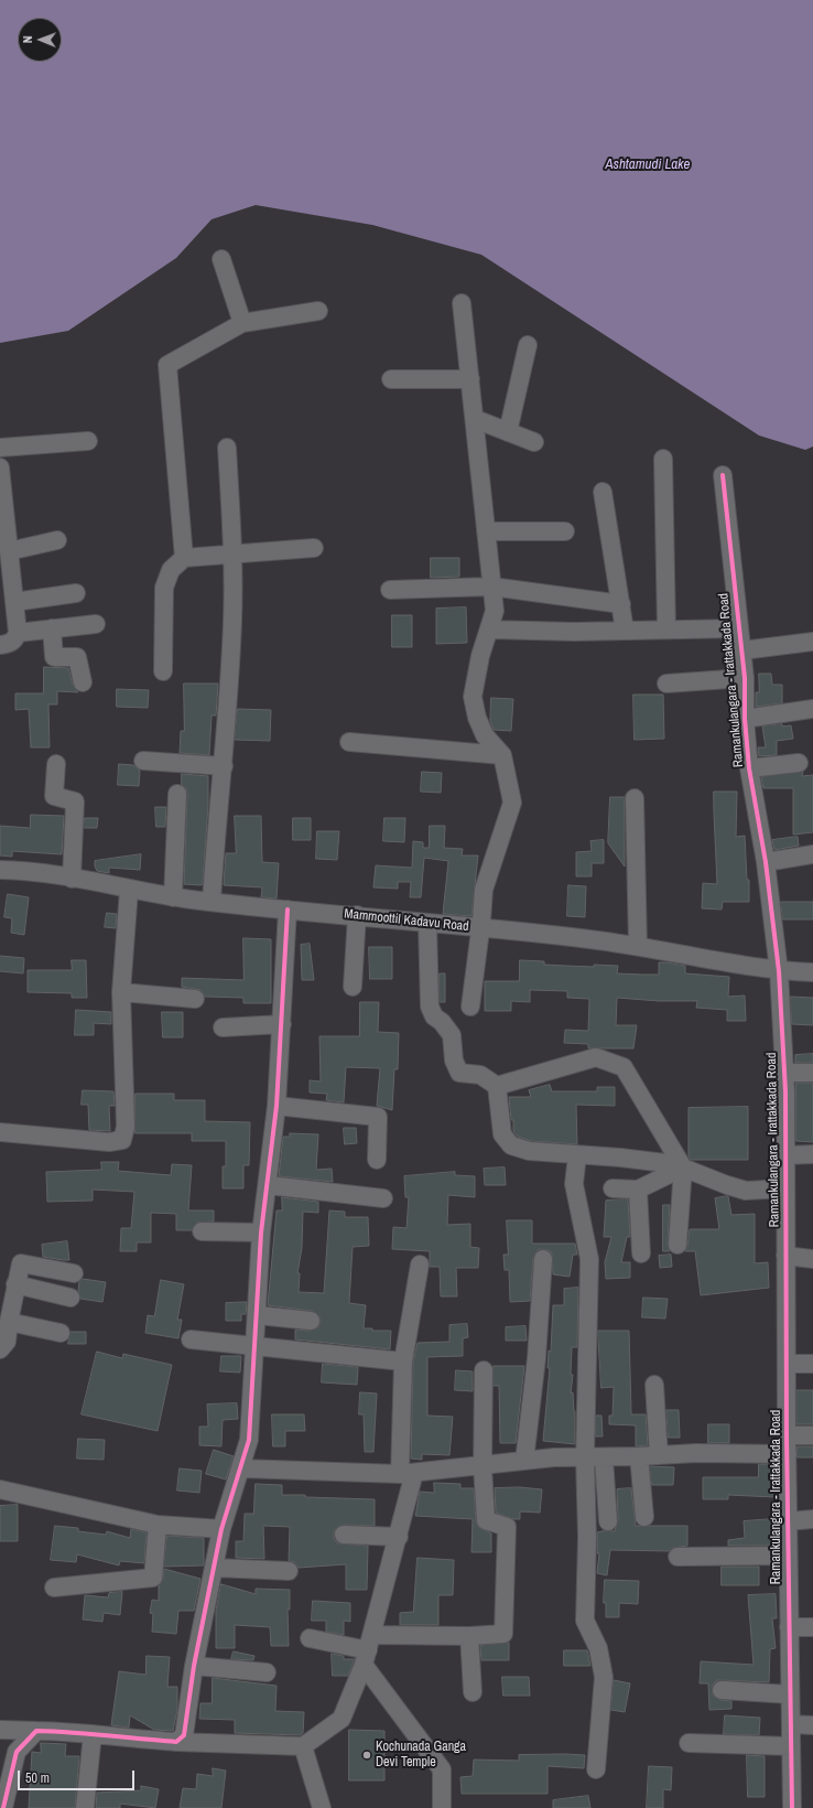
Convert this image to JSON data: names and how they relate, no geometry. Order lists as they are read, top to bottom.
{
  "streets": {
    "street": ["Ramankulangara - Irattakkada Road", "Mammoottil Kadavu Road"]
  },
  "crossings": [
    ["Ramankulangara - Irattakkada Road", "Mammoottil Kadavu Road"]
  ],
  "water": ["Ashtamudi Lake"],
  "places": ["Kochunada Ganga Devi Temple"],
  "scale_bar": "50 m",
  "north": "left"
}
